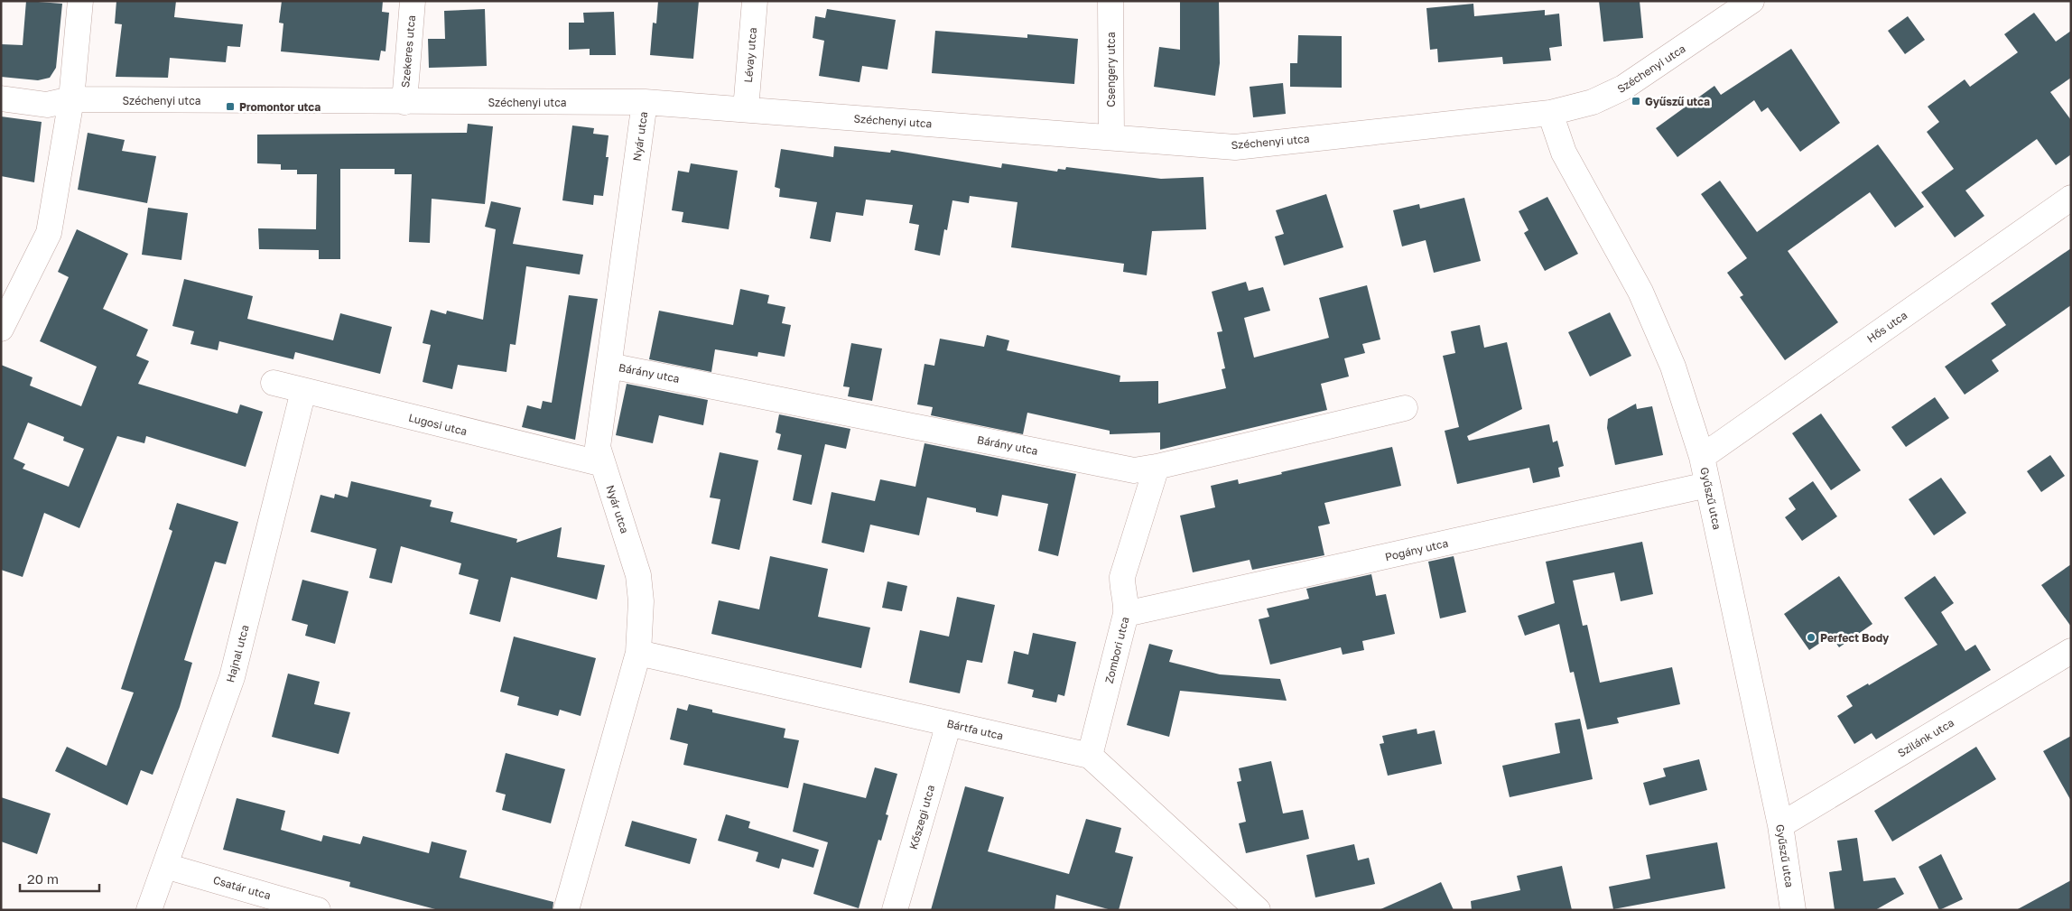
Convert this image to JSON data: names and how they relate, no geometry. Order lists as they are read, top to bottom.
{
  "streets": {
    "street": [
      "Szekeres utca",
      "Lévay utca",
      "Széchenyi utca",
      "Csengery utca",
      "Nyár utca",
      "Hős utca",
      "Bárány utca",
      "Lugosi utca",
      "Gyűszű utca",
      "Pogány utca",
      "Zombori utca",
      "Hajnal utca",
      "Bártfa utca",
      "Szilánk utca",
      "Kőszegi utca",
      "Csatár utca"
    ]
  },
  "crossings": [
    ["Szekeres utca", "Széchenyi utca"],
    ["Lévay utca", "Széchenyi utca"],
    ["Széchenyi utca", "Csengery utca"],
    ["Széchenyi utca", "Nyár utca"],
    ["Széchenyi utca", "Gyűszű utca"],
    ["Nyár utca", "Bárány utca"],
    ["Nyár utca", "Lugosi utca"],
    ["Nyár utca", "Bártfa utca"],
    ["Hős utca", "Gyűszű utca"],
    ["Bárány utca", "Zombori utca"],
    ["Lugosi utca", "Hajnal utca"],
    ["Gyűszű utca", "Pogány utca"],
    ["Gyűszű utca", "Szilánk utca"],
    ["Pogány utca", "Zombori utca"],
    ["Zombori utca", "Bártfa utca"],
    ["Hajnal utca", "Csatár utca"],
    ["Bártfa utca", "Kőszegi utca"]
  ],
  "places": {
    "transit": ["Gyűszű utca", "Promontor utca"],
    "other": ["Perfect Body"]
  },
  "scale_bar": "20 m"
}
